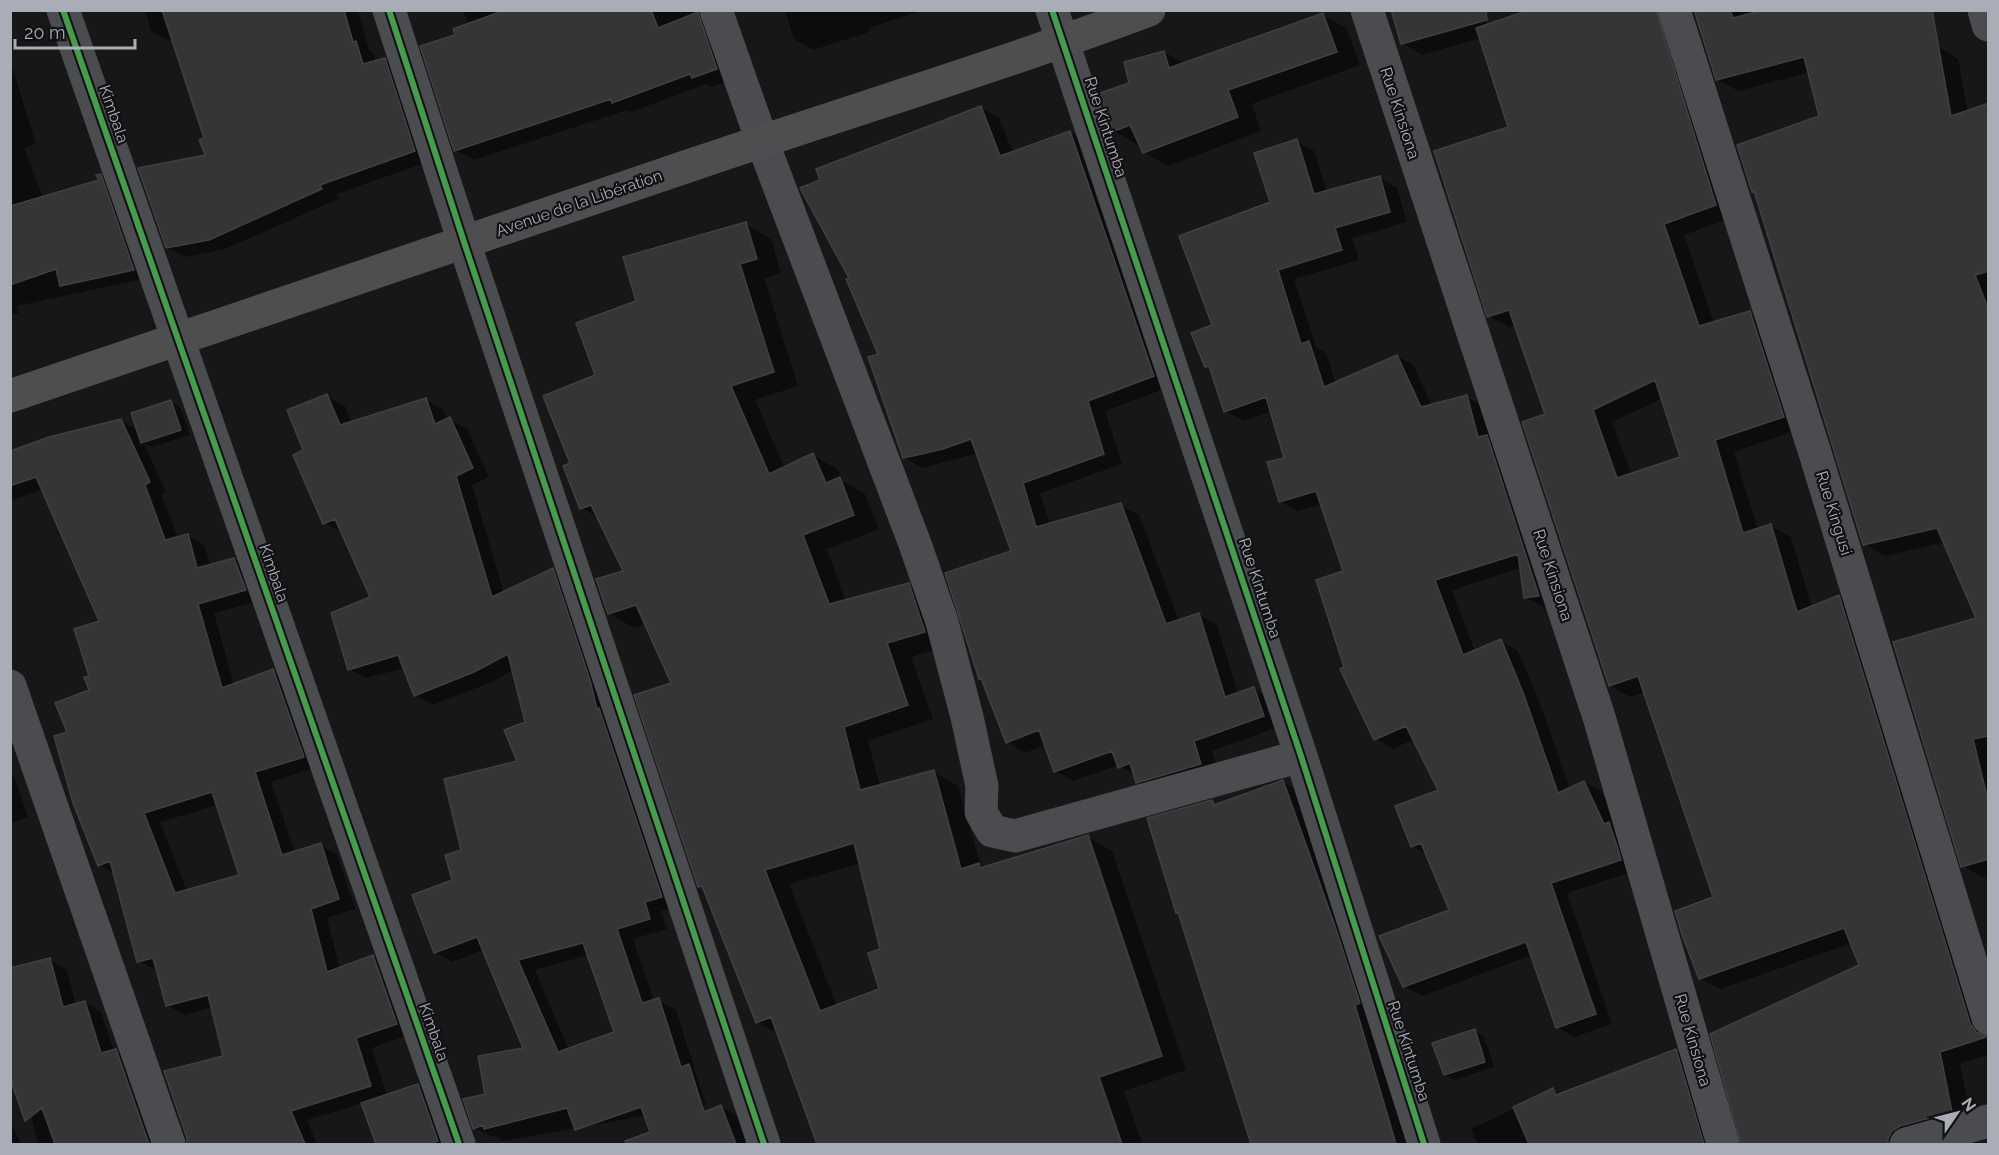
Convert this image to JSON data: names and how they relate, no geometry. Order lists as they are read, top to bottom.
{
  "streets": {
    "highway": ["Avenue de la Libération"],
    "street": [
      "Rue Kinsiona",
      "Kimbala",
      "Rue Kintumba",
      "Rue Kingusi"
    ]
  },
  "crossings": [
    ["Kimbala", "Avenue de la Libération"],
    ["Rue Kintumba", "Avenue de la Libération"]
  ],
  "scale_bar": "20 m",
  "north": "top right"
}
